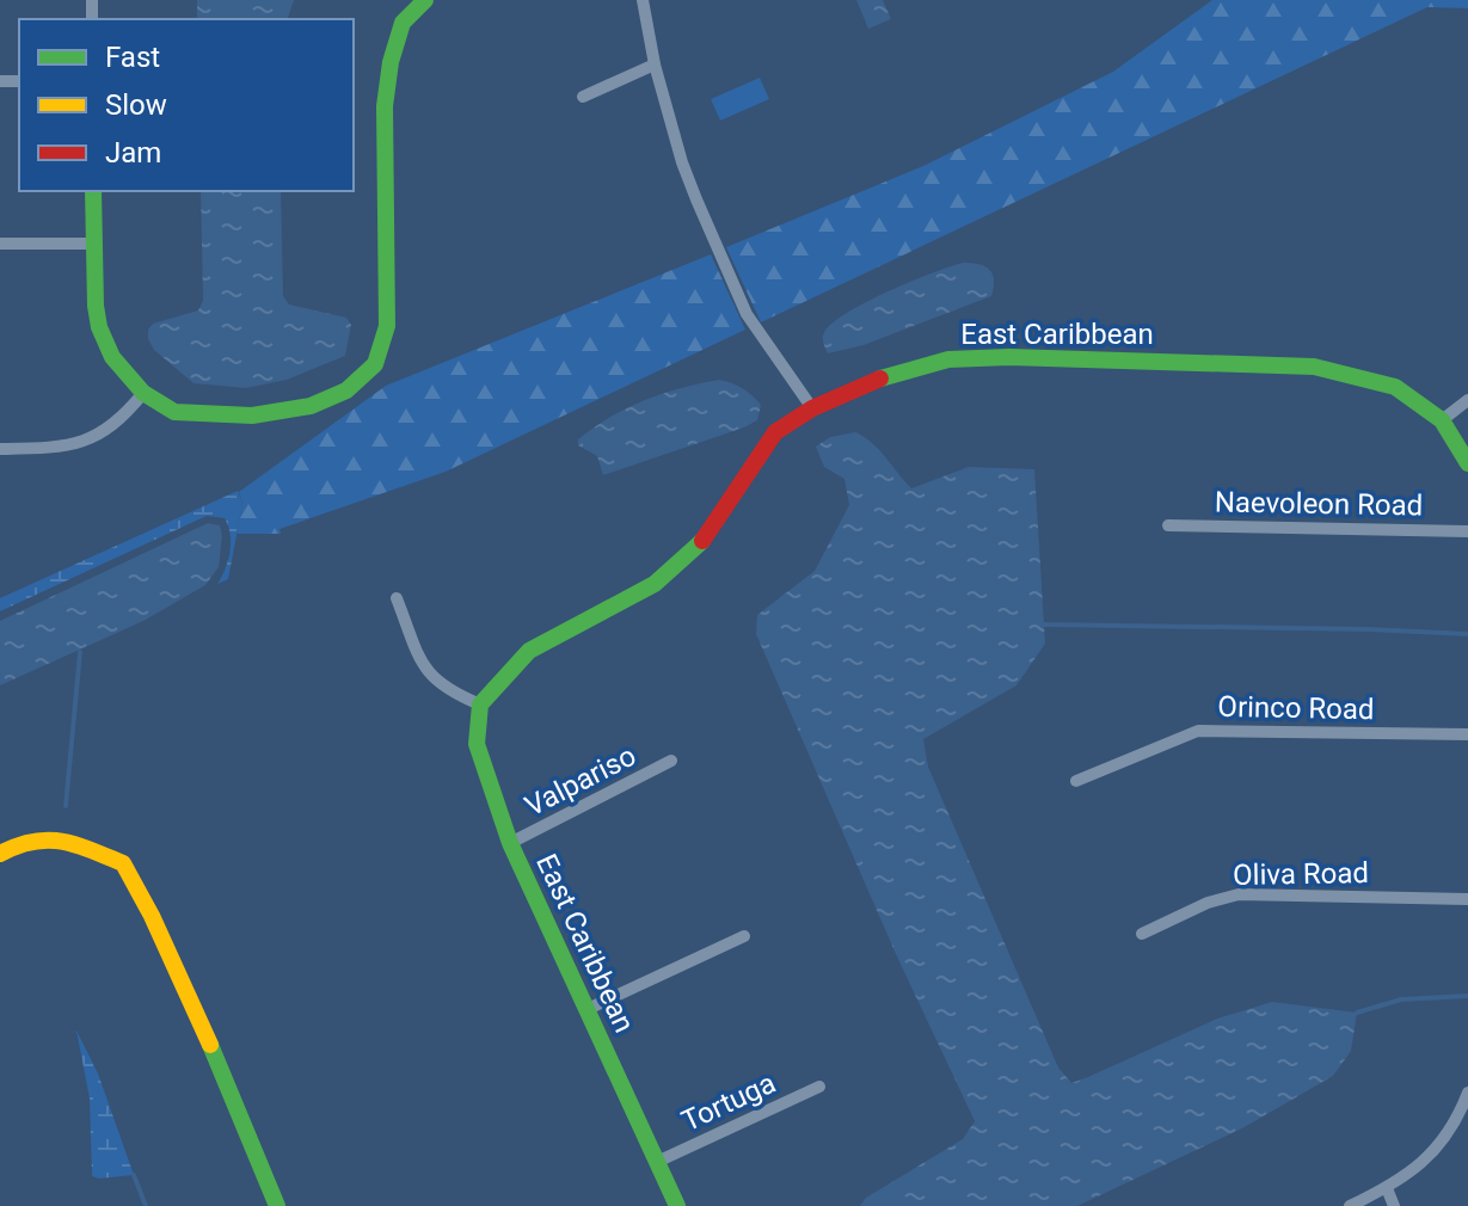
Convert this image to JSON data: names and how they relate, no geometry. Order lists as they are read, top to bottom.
{
  "streets": {
    "street": [
      "East Caribbean",
      "Naevoleon Road",
      "Orinco Road",
      "Valpariso",
      "Oliva Road",
      "Tortuga"
    ]
  },
  "crossings": [
    ["East Caribbean", "Valpariso"],
    ["East Caribbean", "Tortuga"]
  ],
  "legend": ["Fast", "Slow", "Jam"]
}
